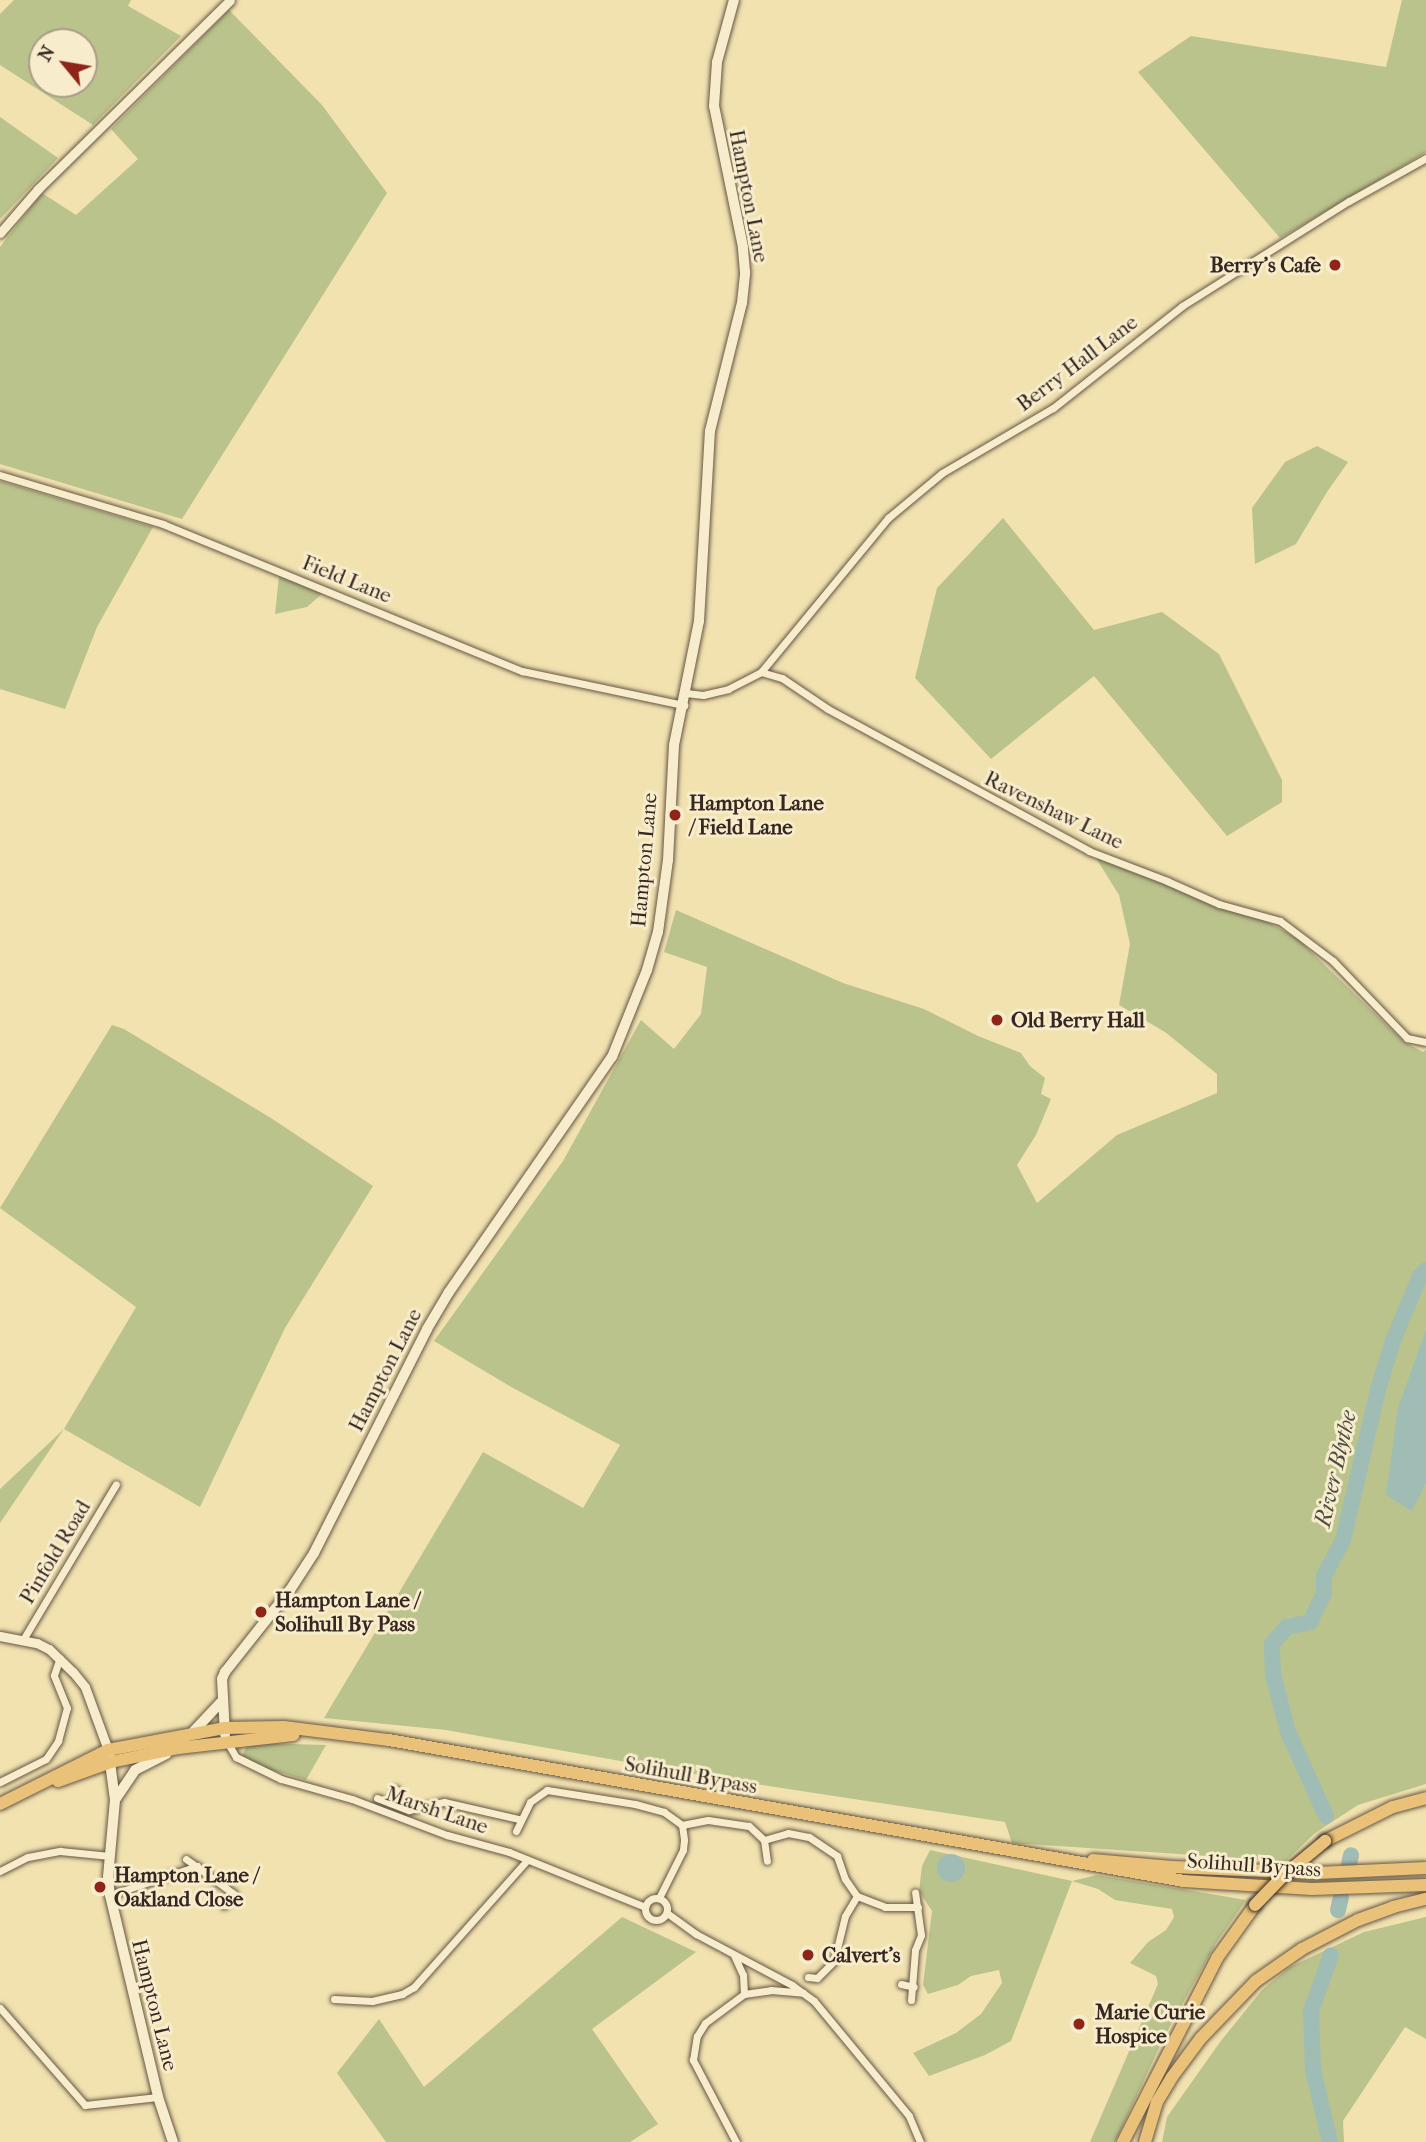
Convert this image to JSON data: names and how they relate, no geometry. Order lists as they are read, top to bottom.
{
  "streets": {
    "highway": ["Solihull Bypass"],
    "main road": ["Hampton Lane"],
    "street": [
      "Berry Hall Lane",
      "Field Lane",
      "Ravenshaw Lane",
      "Pinfold Road",
      "Marsh Lane"
    ]
  },
  "crossings": [
    ["Hampton Lane", "Field Lane"],
    ["Hampton Lane", "Solihull Bypass"],
    ["Hampton Lane", "Marsh Lane"],
    ["Berry Hall Lane", "Ravenshaw Lane"],
    ["Solihull Bypass", "Marsh Lane"]
  ],
  "water": ["River Blythe"],
  "places": [
    "Berry’s Cafe",
    "Hampton Lane / Field Lane",
    "Old Berry Hall",
    "Hampton Lane / Solihull By Pass",
    "Hampton Lane / Oakland Close",
    "Calvert's",
    "Marie Curie Hospice"
  ],
  "north": "top left"
}
